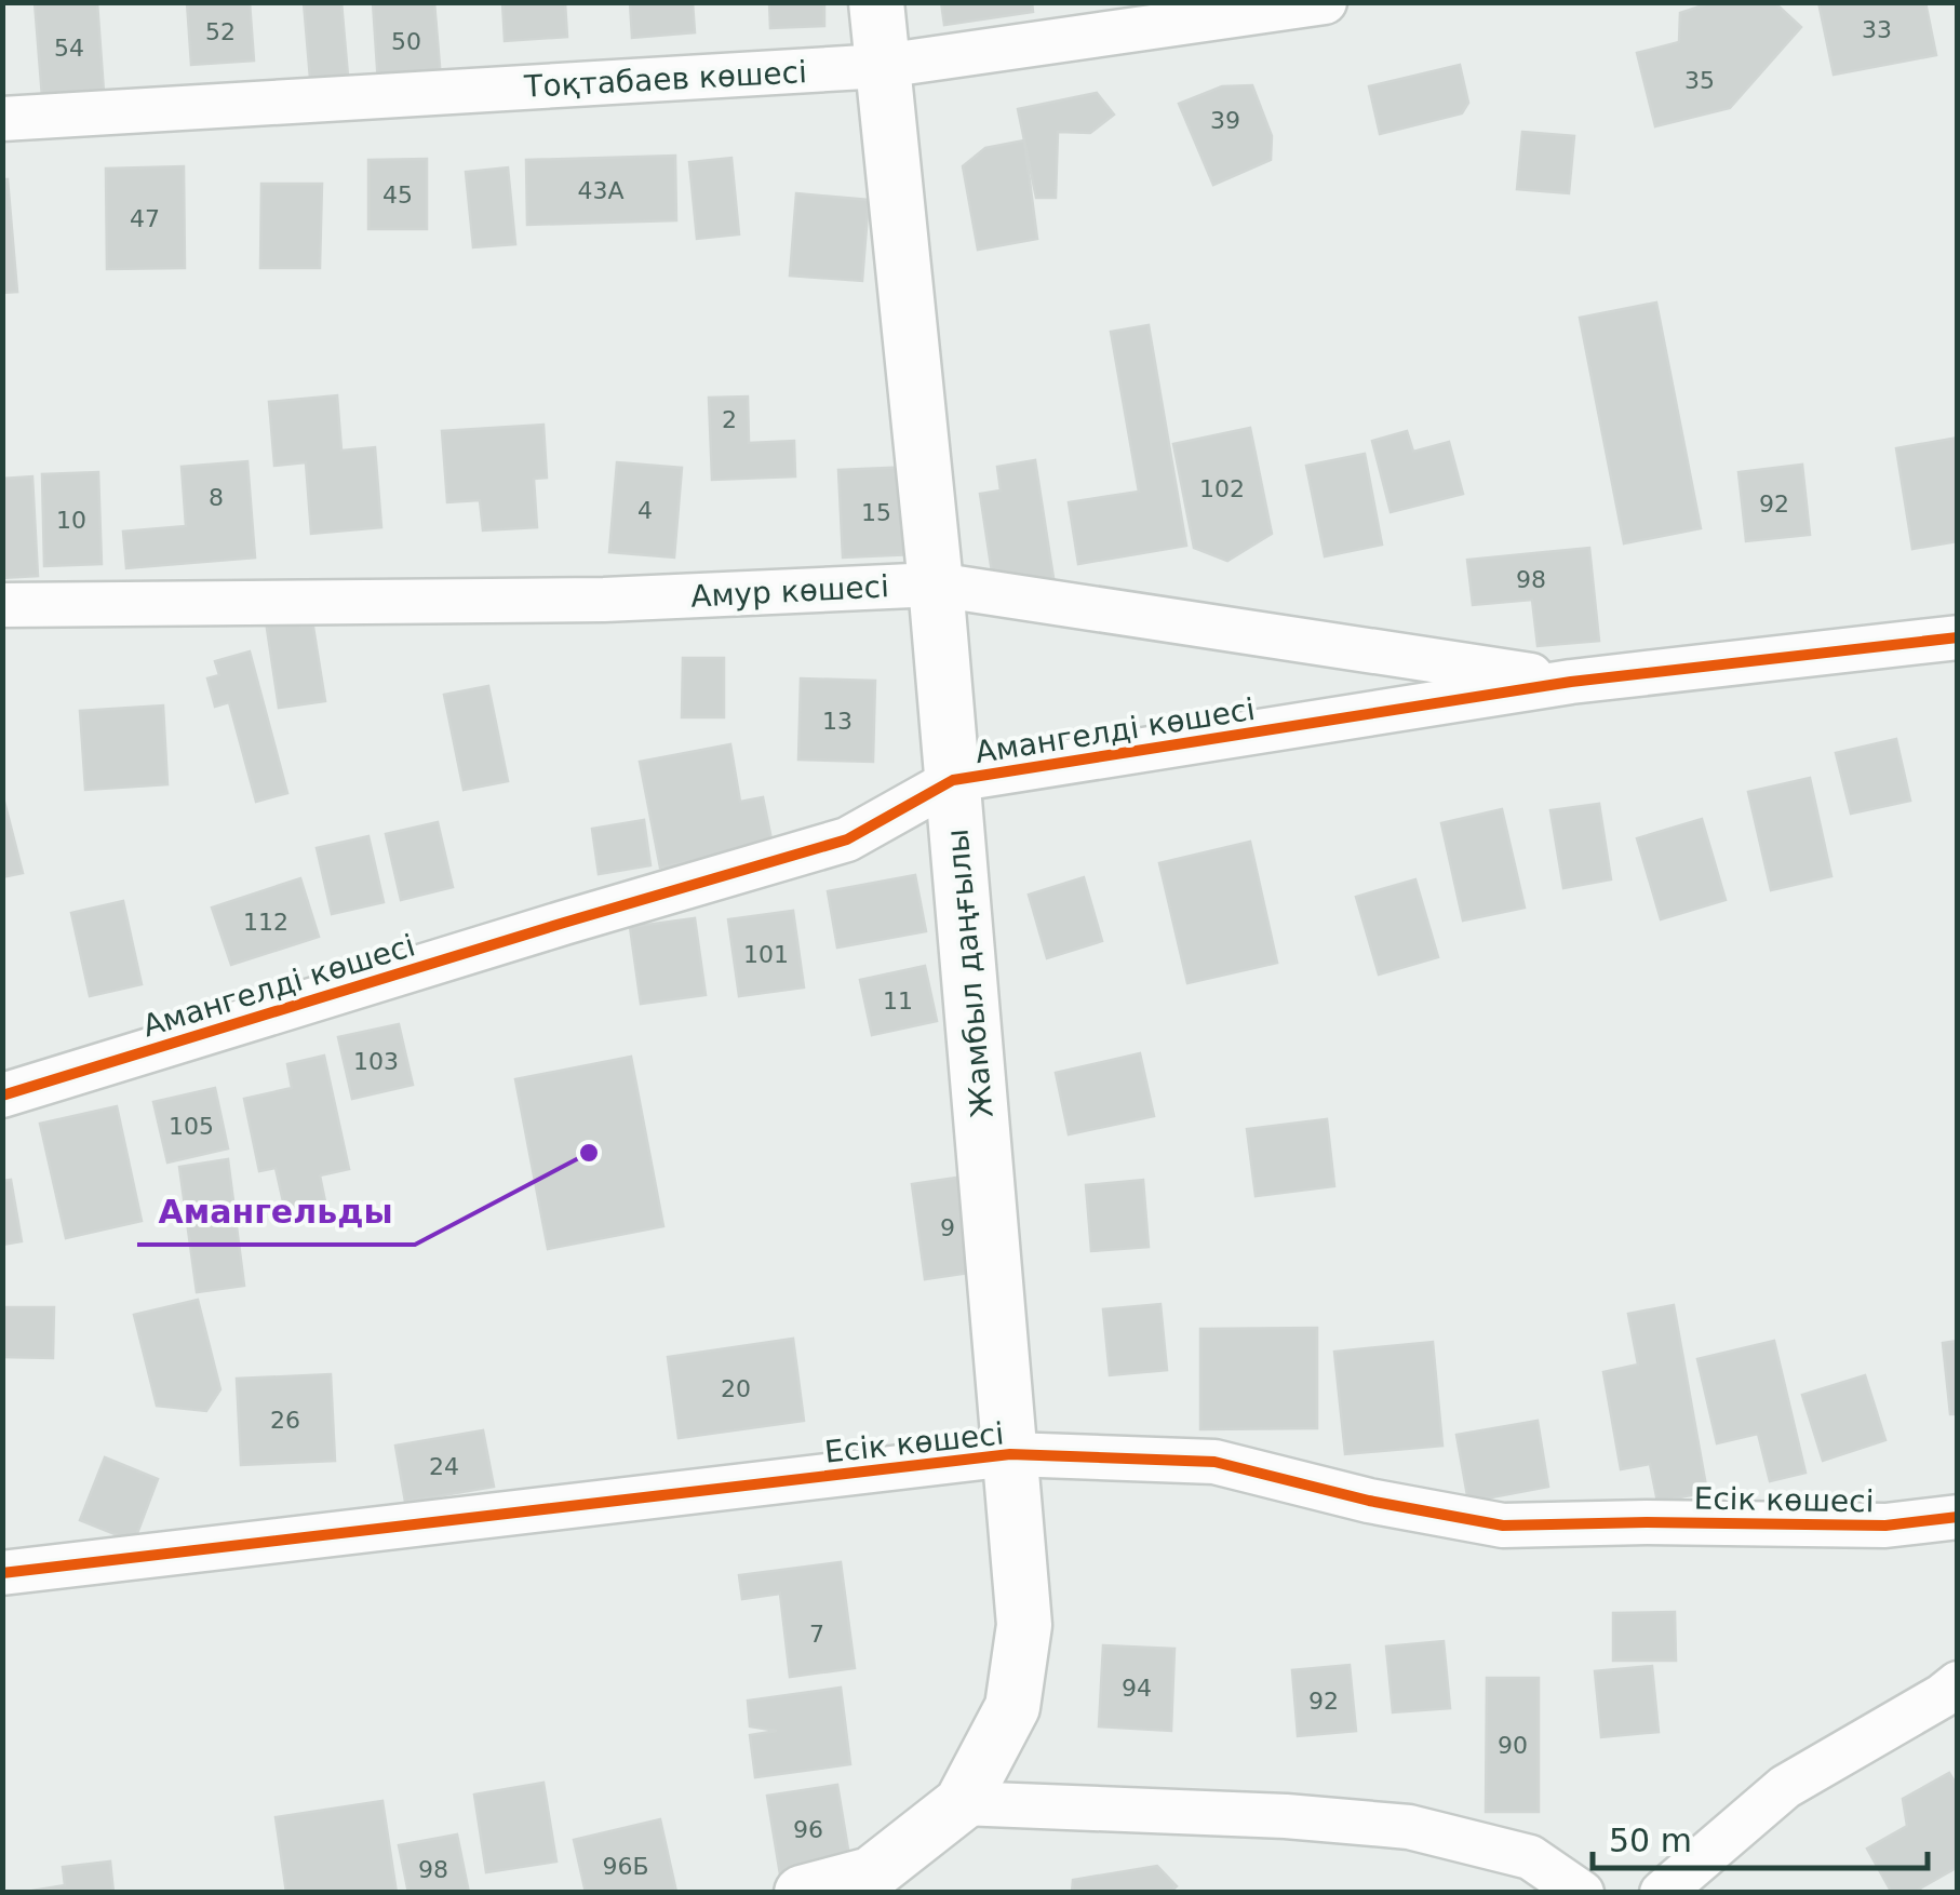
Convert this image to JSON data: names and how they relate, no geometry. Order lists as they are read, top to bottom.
{
  "streets": {
    "street": [
      "Тоқтабаев көшесі",
      "Амур көшесі",
      "Амангелді көшесі",
      "Жамбыл даңғылы",
      "Есік көшесі"
    ]
  },
  "crossings": [
    ["Тоқтабаев көшесі", "Жамбыл даңғылы"],
    ["Амур көшесі", "Амангелді көшесі"],
    ["Амур көшесі", "Жамбыл даңғылы"],
    ["Амангелді көшесі", "Жамбыл даңғылы"],
    ["Жамбыл даңғылы", "Есік көшесі"]
  ],
  "places": ["Амангельды"],
  "house_numbers": [
    "33",
    "52",
    "50",
    "54",
    "35",
    "39",
    "43А",
    "45",
    "47",
    "2",
    "102",
    "8",
    "92",
    "4",
    "15",
    "10",
    "98",
    "13",
    "112",
    "101",
    "11",
    "103",
    "105",
    "9",
    "20",
    "26",
    "24",
    "7",
    "94",
    "92",
    "90",
    "96",
    "96Б",
    "98"
  ],
  "scale_bar": "50 m"
}
